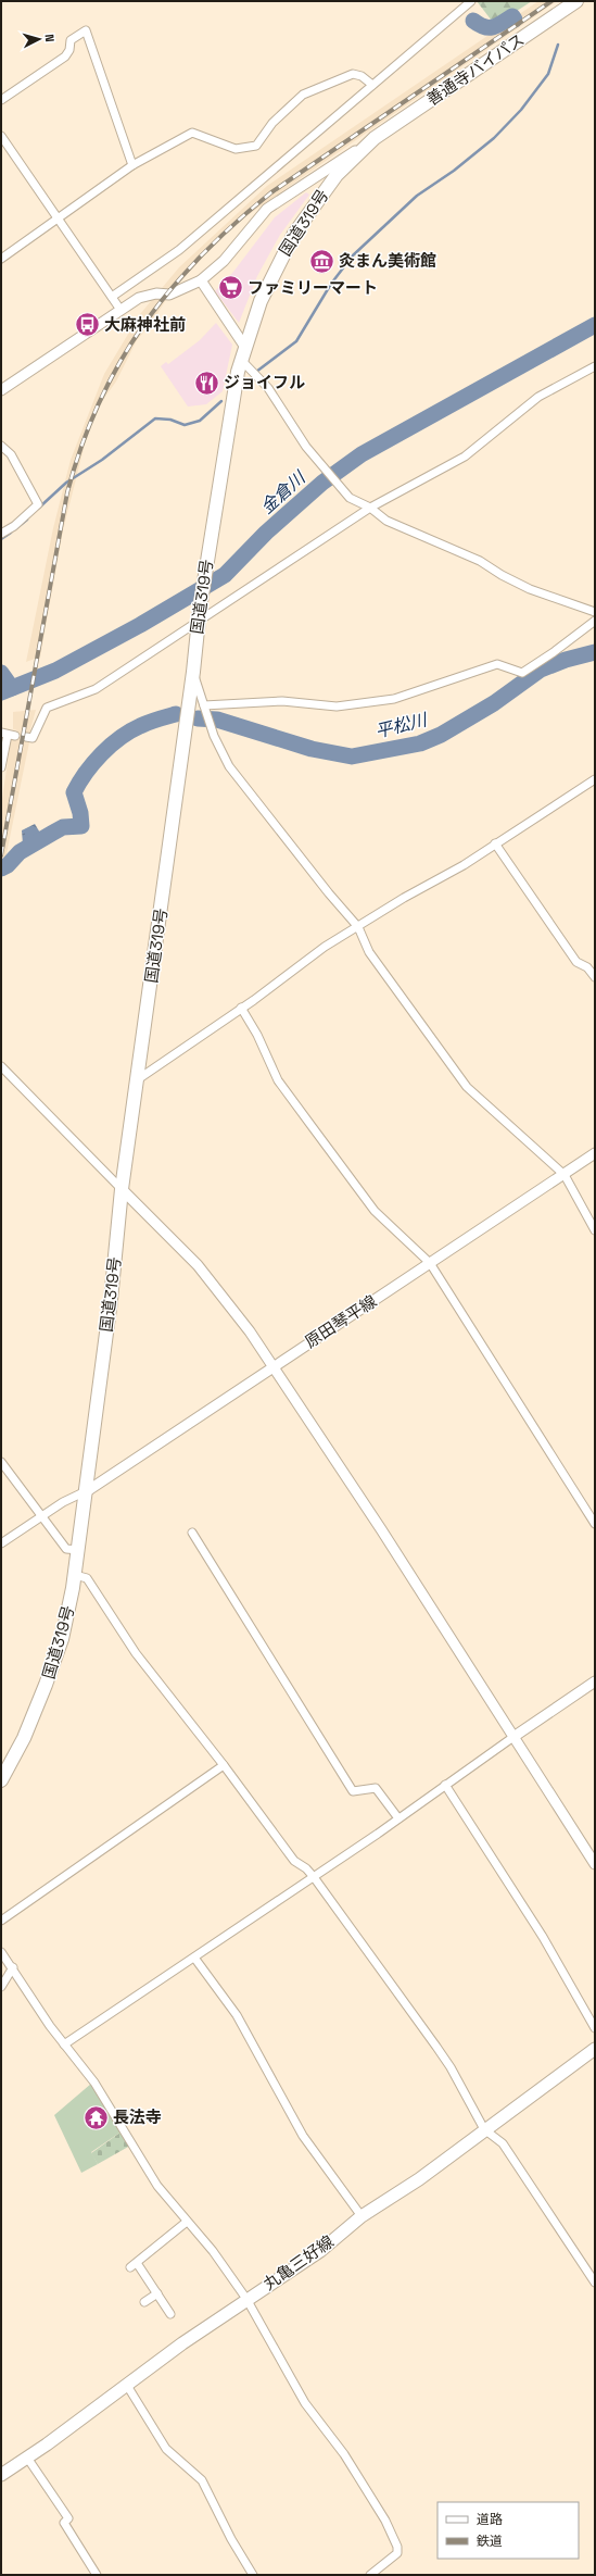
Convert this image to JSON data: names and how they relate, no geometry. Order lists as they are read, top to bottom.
{
  "streets": {
    "highway": ["善通寺バイパス", "国道319号"],
    "main road": ["原田琴平線", "丸亀三好線"]
  },
  "crossings": [
    ["善通寺バイパス", "国道319号"],
    ["国道319号", "原田琴平線"]
  ],
  "water": ["金倉川", "平松川"],
  "places": {
    "museum": ["灸まん美術館"],
    "supermarket": ["ファミリーマート"],
    "bus stop": ["大麻神社前"],
    "restaurant": ["ジョイフル"],
    "temple": ["長法寺"]
  },
  "legend": ["道路", "鉄道"],
  "north": "right"
}
